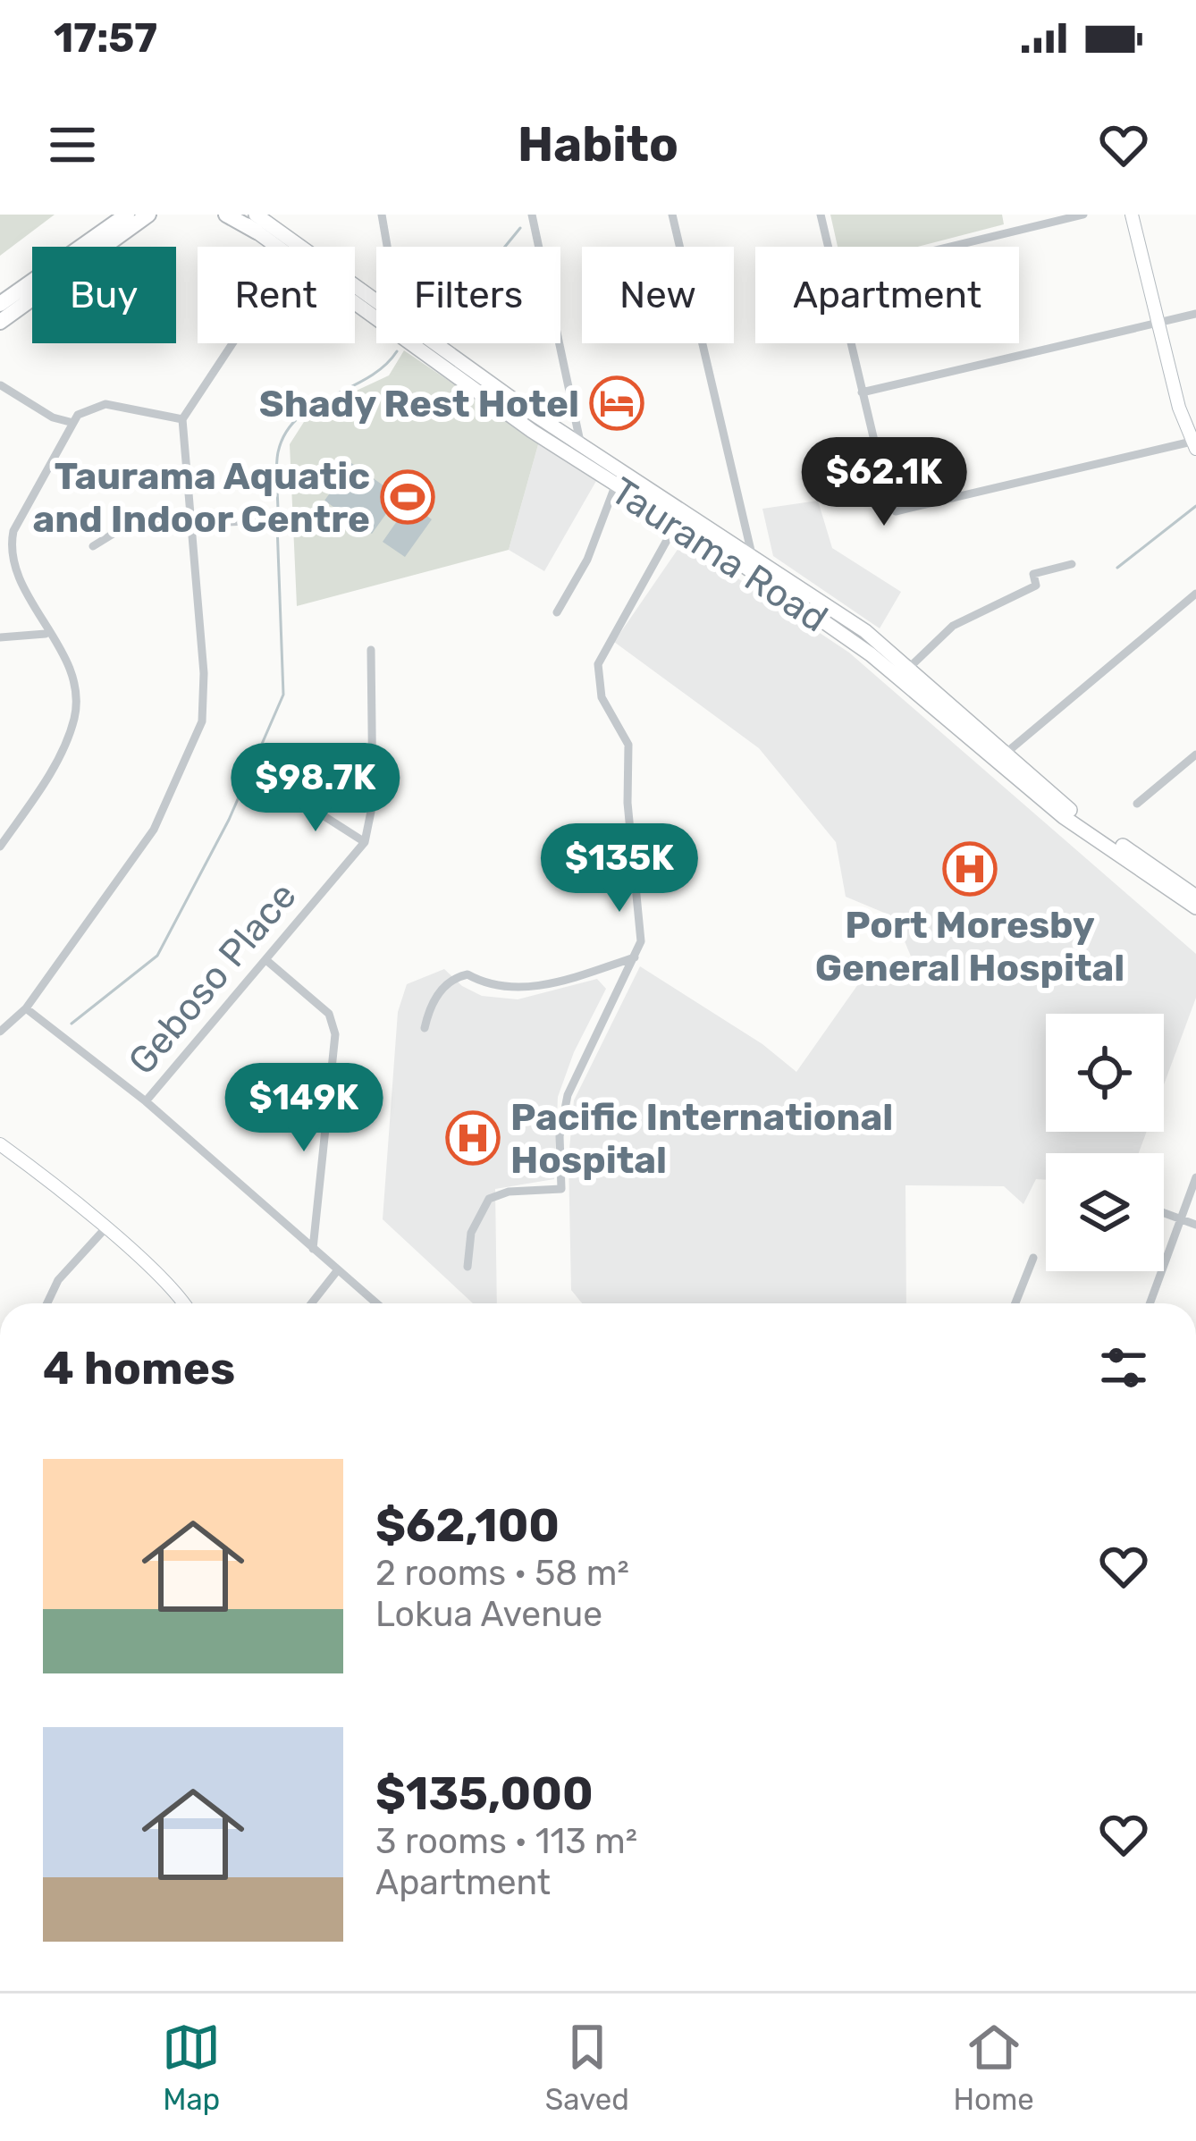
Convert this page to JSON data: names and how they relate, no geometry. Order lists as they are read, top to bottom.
{
  "streets": {
    "main road": ["Taurama Road"],
    "street": ["Geboso Place"]
  },
  "places": {
    "hotel": ["Shady Rest Hotel"],
    "sports": ["Taurama Aquatic and Indoor Centre"],
    "hospital": ["Port Moresby General Hospital", "Pacific International Hospital"]
  },
  "page": {
    "status": "17:57",
    "header": "Habito",
    "chip": [
      "Buy",
      "Rent",
      "Filters",
      "New",
      "Apartment"
    ],
    "price": [
      "$62.1K",
      "$98.7K",
      "$135K",
      "$149K"
    ],
    "heading": "4 homes",
    "list": [
      {
        "name": "$62,100",
        "note": "2 rooms · 58 m² · Lokua Avenue"
      },
      {
        "name": "$135,000",
        "note": "3 rooms · 113 m² · Apartment"
      }
    ],
    "tabs": ["Map", "Saved", "Home"]
  }
}
